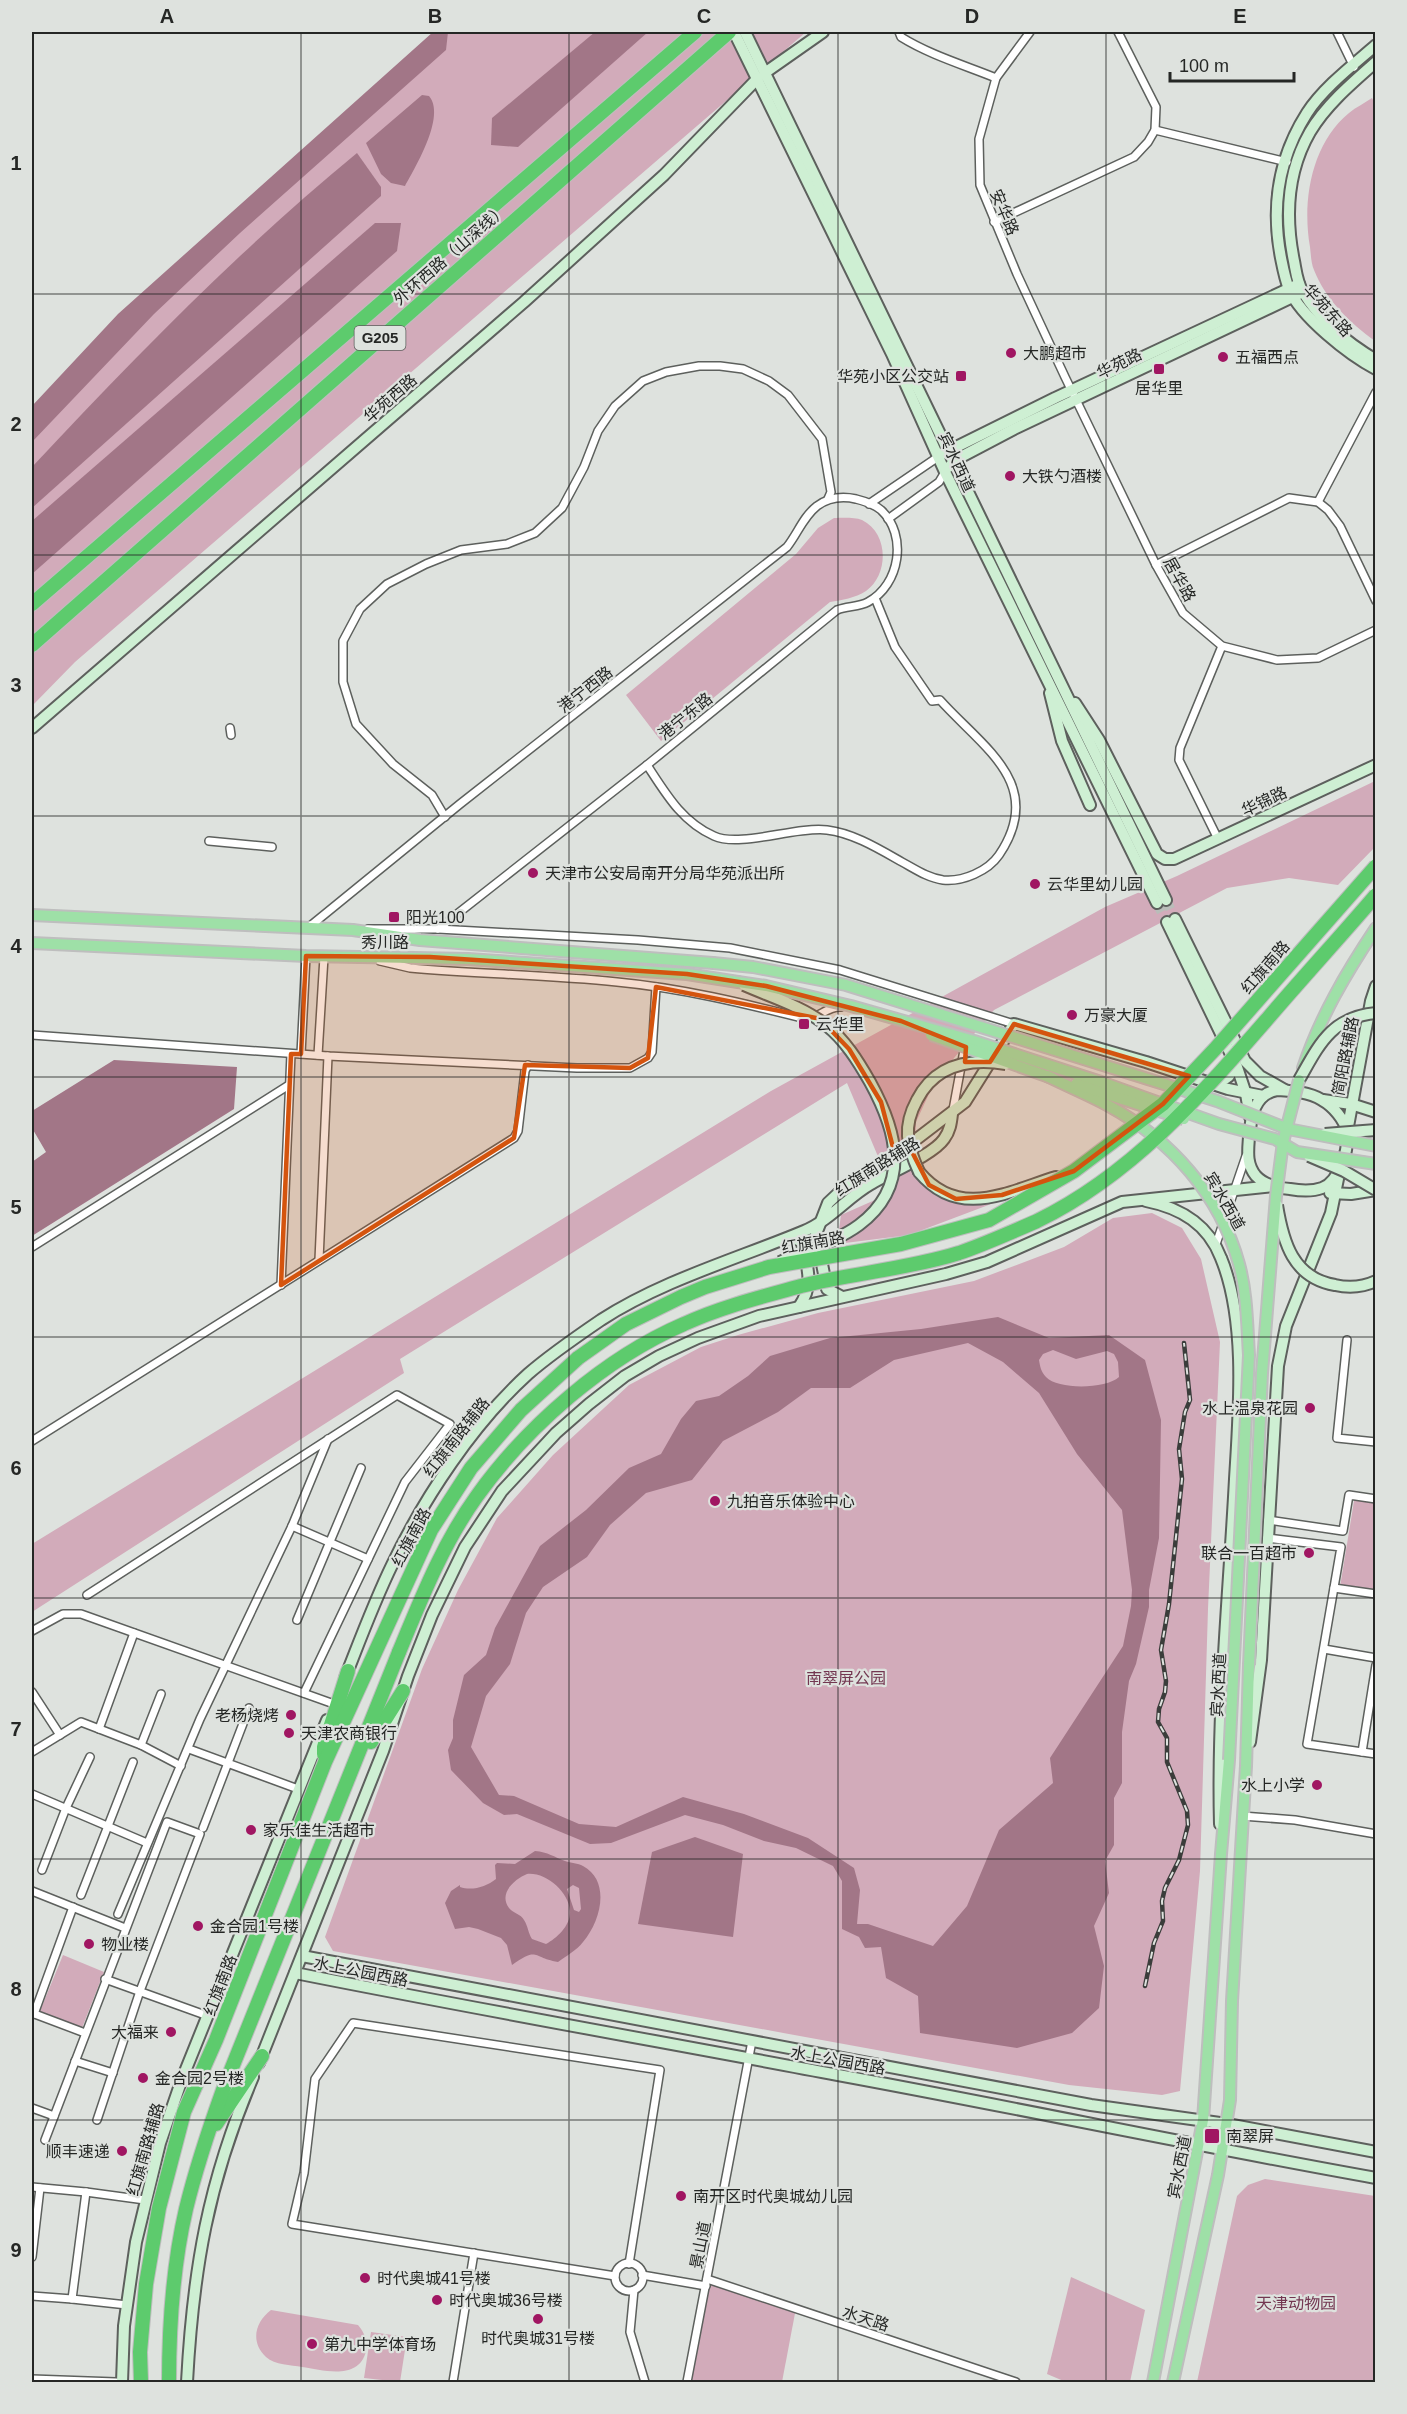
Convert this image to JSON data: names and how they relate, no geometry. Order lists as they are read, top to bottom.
{
  "streets": {
    "highway": ["外环西路（山深线）", "G205", "红旗南路"],
    "main road": [
      "华苑东路",
      "华苑路",
      "华苑西路",
      "宾水西道",
      "华锦路",
      "秀川路",
      "简阳路辅路",
      "红旗南路辅路",
      "水上公园西路"
    ],
    "street": [
      "安华路",
      "居华路",
      "港宁西路",
      "港宁东路",
      "景山道",
      "水天路"
    ]
  },
  "crossings": [
    ["安华路", "华苑路"],
    ["安华路", "居华路"],
    ["华苑东路", "华苑路"],
    ["华苑路", "宾水西道"],
    ["华苑路", "居华路"],
    ["华苑西路", "宾水西道"],
    ["宾水西道", "华锦路"],
    ["宾水西道", "简阳路辅路"],
    ["宾水西道", "水上公园西路"],
    ["港宁西路", "秀川路"],
    ["水上公园西路", "景山道"],
    ["景山道", "水天路"]
  ],
  "parks": ["南翠屏公园", "天津动物园"],
  "places": {
    "other": [
      "大鹏超市",
      "五福西点",
      "大铁勺酒楼",
      "天津市公安局南开分局华苑派出所",
      "云华里幼儿园",
      "万豪大厦",
      "水上温泉花园",
      "九拍音乐体验中心",
      "联合一百超市",
      "老杨烧烤",
      "天津农商银行",
      "水上小学",
      "家乐佳生活超市",
      "金合园1号楼",
      "物业楼",
      "大福来",
      "金合园2号楼",
      "顺丰速递",
      "南开区时代奥城幼儿园",
      "时代奥城41号楼",
      "时代奥城36号楼",
      "时代奥城31号楼",
      "第九中学体育场"
    ],
    "transit": [
      "居华里",
      "华苑小区公交站",
      "阳光100",
      "云华里",
      "南翠屏"
    ]
  },
  "scale_bar": "100 m",
  "grid": {
    "columns": [
      "A",
      "B",
      "C",
      "D",
      "E"
    ],
    "rows": [
      "1",
      "2",
      "3",
      "4",
      "5",
      "6",
      "7",
      "8",
      "9"
    ]
  }
}
